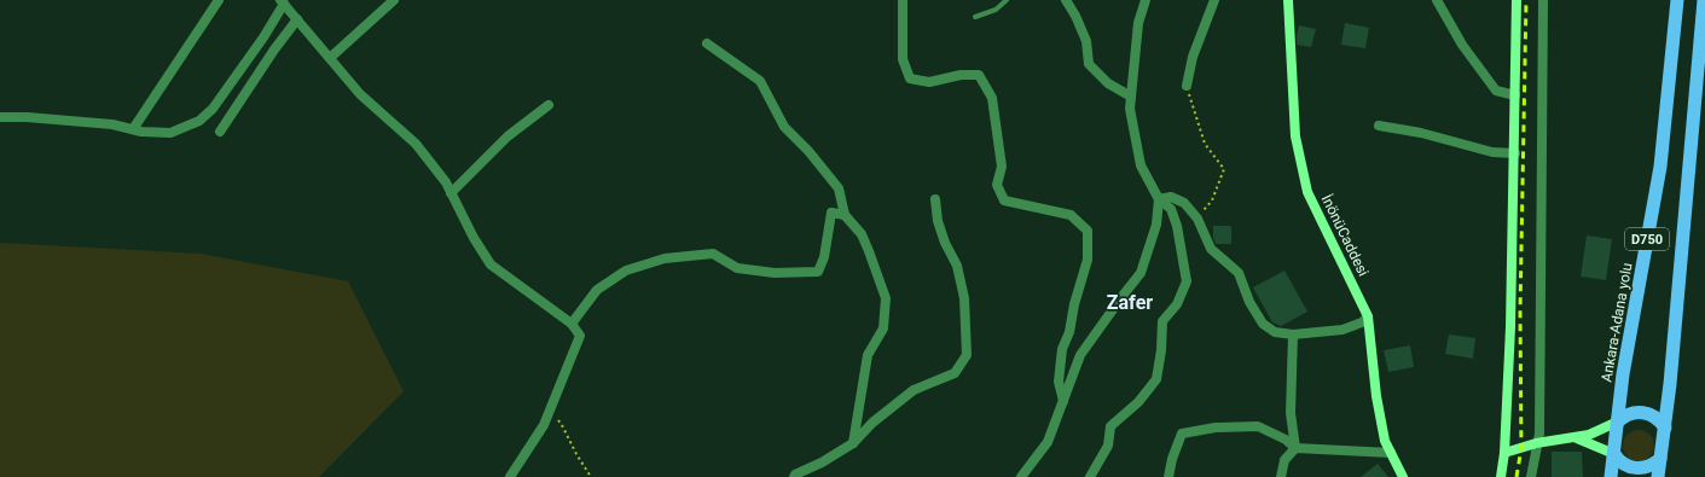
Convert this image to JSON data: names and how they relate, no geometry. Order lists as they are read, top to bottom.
{
  "streets": {
    "highway": ["D750", "Ankara-Adana yolu"],
    "main road": ["İnönüCaddesi"]
  },
  "crossings": [
    ["D750", "Ankara-Adana yolu"]
  ],
  "districts": ["Zafer"]
}
